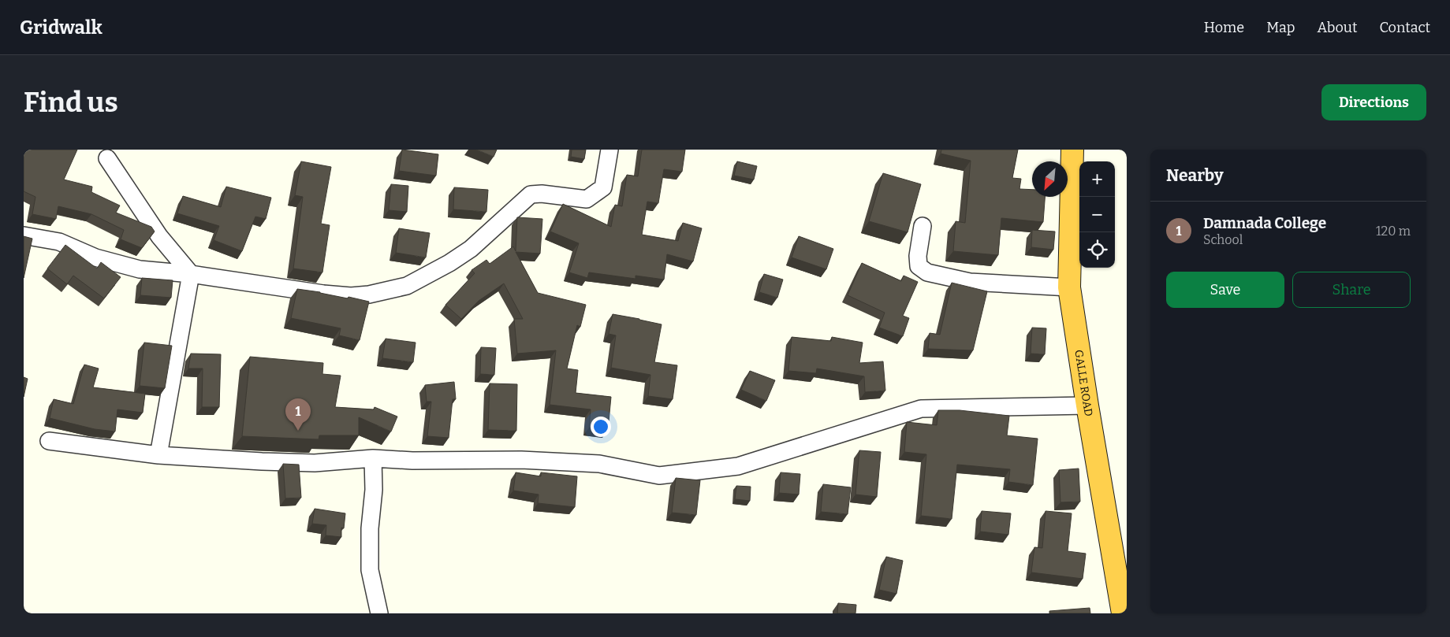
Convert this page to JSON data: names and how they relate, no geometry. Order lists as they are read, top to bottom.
{
  "streets": {
    "highway": ["GALLE ROAD"]
  },
  "north": "bottom left",
  "page": {
    "header": "Gridwalk",
    "nav": [
      "Home",
      "Map",
      "About",
      "Contact"
    ],
    "buttons": [
      "Directions",
      ["Save", "Share"]
    ],
    "title": "Find us",
    "heading": "Nearby",
    "map_buttons": ["+", "−"],
    "list": [
      {
        "mark": "1",
        "name": "Damnada College",
        "note": "School",
        "value": "120 m"
      }
    ],
    "pins": "1"
  }
}
